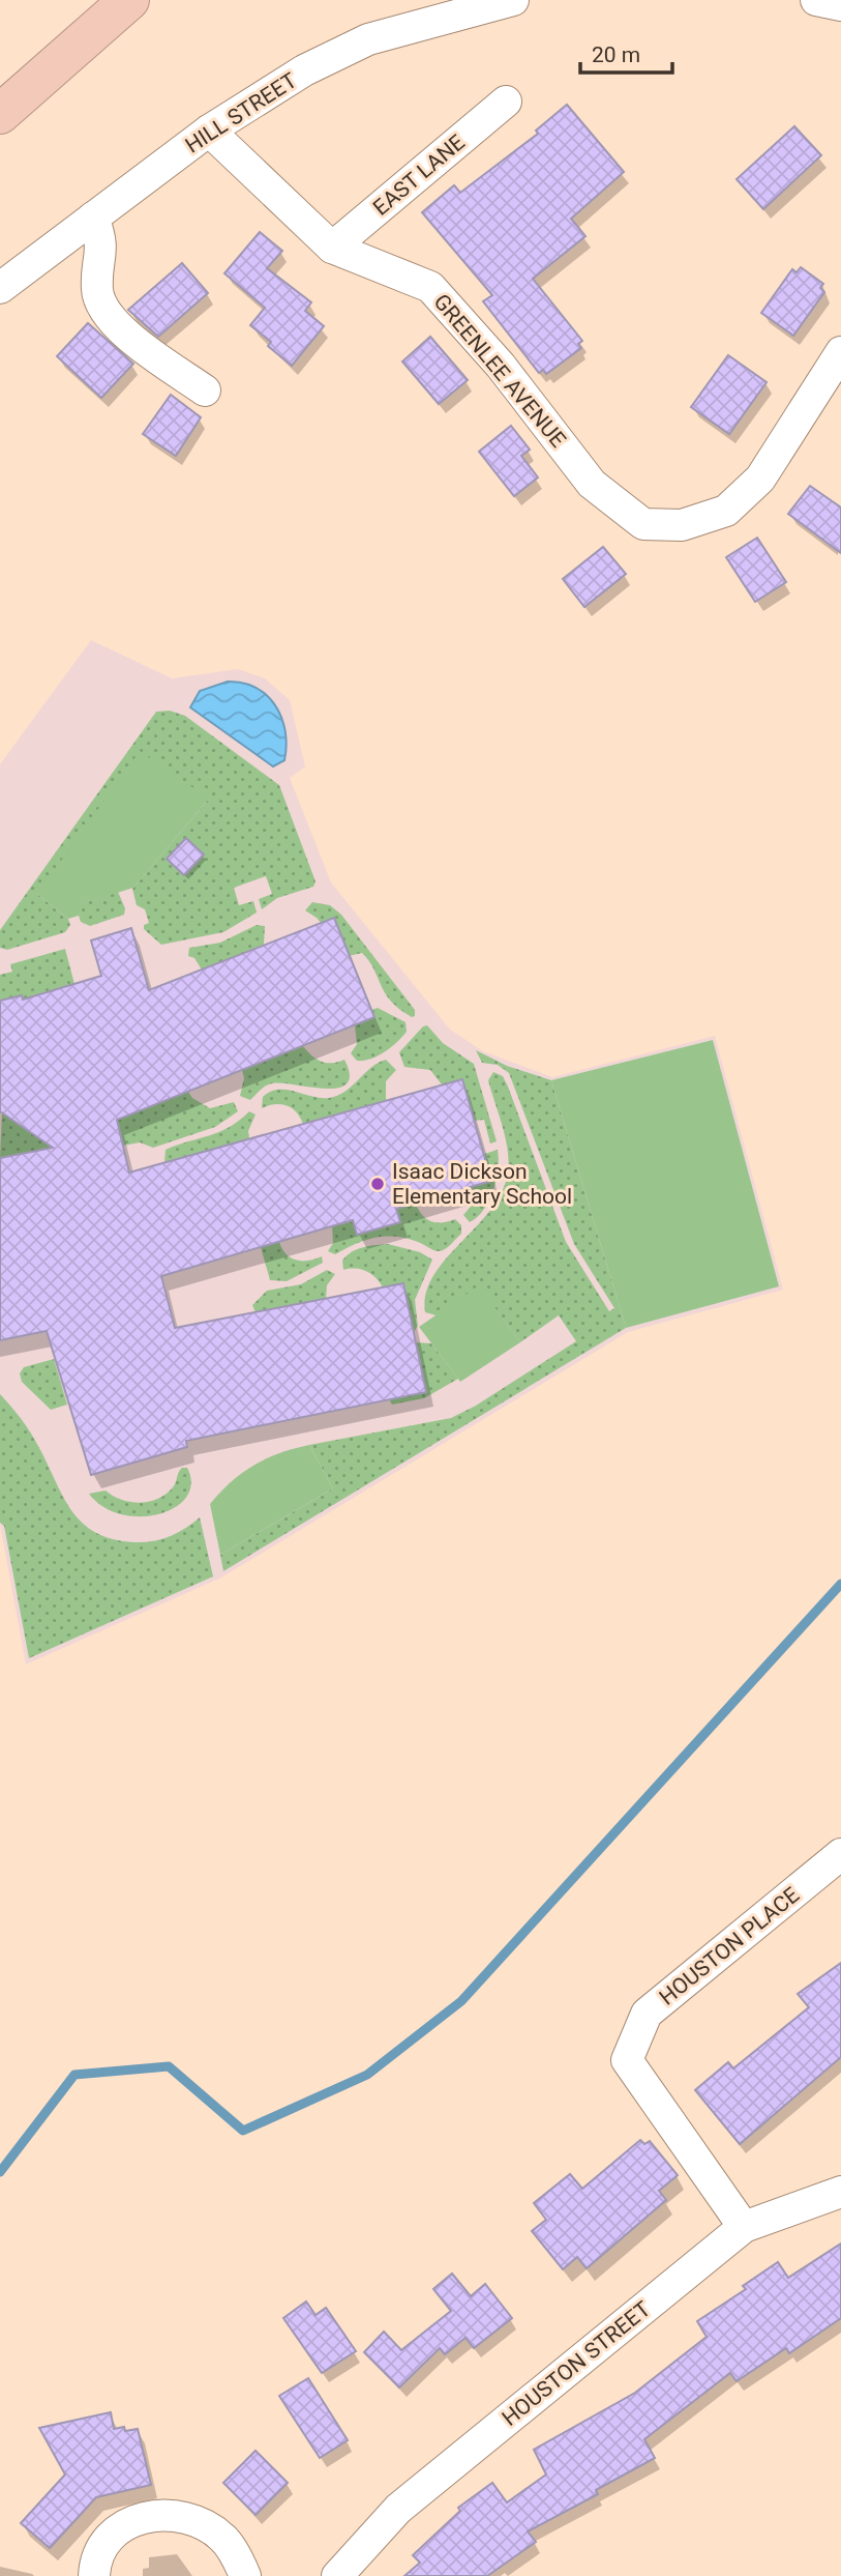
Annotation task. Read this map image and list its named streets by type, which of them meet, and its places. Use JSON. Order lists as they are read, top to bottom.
{
  "streets": {
    "street": [
      "HILL STREET",
      "EAST LANE",
      "GREENLEE AVENUE",
      "HOUSTON PLACE",
      "HOUSTON STREET"
    ]
  },
  "crossings": [
    ["HILL STREET", "GREENLEE AVENUE"],
    ["EAST LANE", "GREENLEE AVENUE"],
    ["HOUSTON PLACE", "HOUSTON STREET"]
  ],
  "places": ["Isaac Dickson Elementary School"],
  "scale_bar": "20 m"
}
